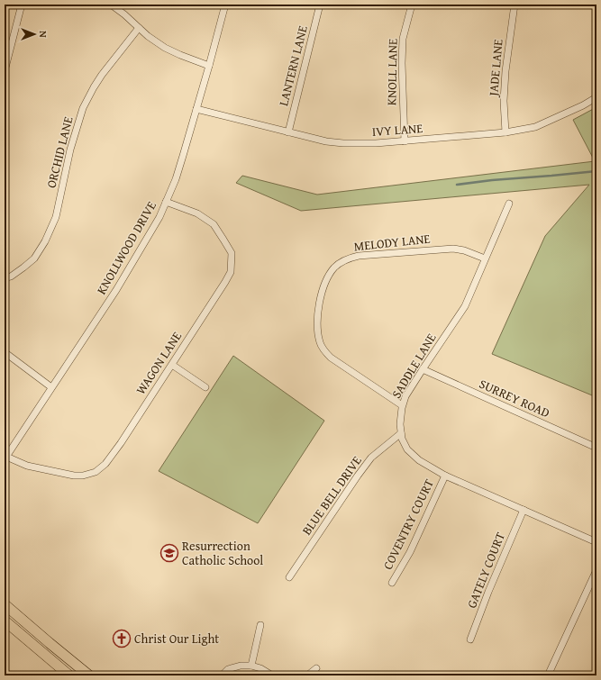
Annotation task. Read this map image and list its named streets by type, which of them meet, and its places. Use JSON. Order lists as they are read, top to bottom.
{
  "streets": {
    "street": [
      "LANTERN LANE",
      "JADE LANE",
      "KNOLL LANE",
      "IVY LANE",
      "ORCHID LANE",
      "MELODY LANE",
      "KNOLLWOOD DRIVE",
      "WAGON LANE",
      "SADDLE LANE",
      "SURREY ROAD",
      "BLUE BELL DRIVE",
      "COVENTRY COURT",
      "GATELY COURT"
    ]
  },
  "crossings": [
    ["LANTERN LANE", "IVY LANE"],
    ["JADE LANE", "IVY LANE"],
    ["KNOLL LANE", "IVY LANE"],
    ["IVY LANE", "KNOLLWOOD DRIVE"],
    ["MELODY LANE", "SADDLE LANE"],
    ["KNOLLWOOD DRIVE", "WAGON LANE"],
    ["SADDLE LANE", "SURREY ROAD"],
    ["SADDLE LANE", "BLUE BELL DRIVE"],
    ["SADDLE LANE", "COVENTRY COURT"],
    ["SADDLE LANE", "GATELY COURT"]
  ],
  "places": {
    "school or university": ["Resurrection Catholic School"],
    "church": ["Christ Our Light"]
  },
  "north": "right"
}
